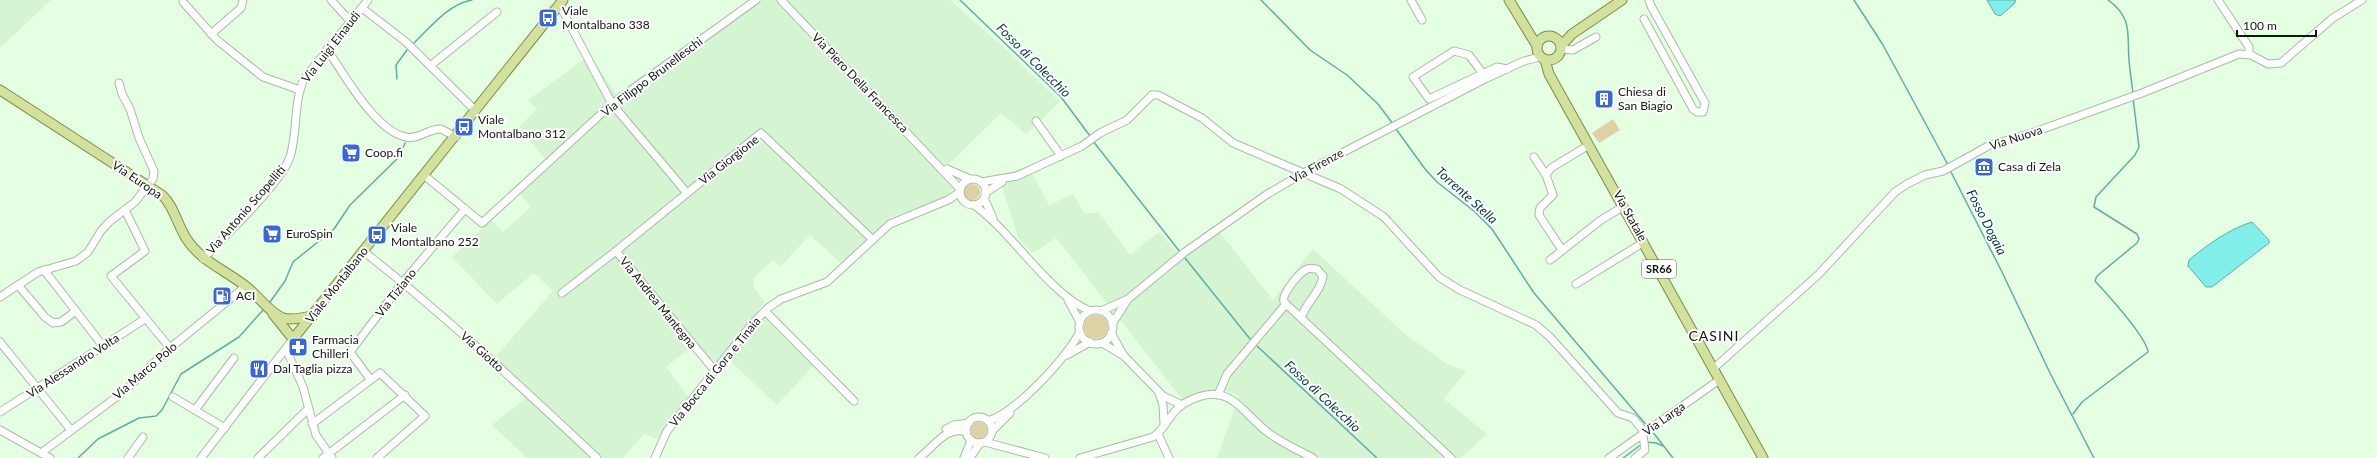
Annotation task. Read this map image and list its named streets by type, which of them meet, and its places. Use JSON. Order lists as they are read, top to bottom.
{
  "streets": {
    "main road": [
      "Via Europa",
      "Via Statale",
      "SR66",
      "Viale Montalbano"
    ],
    "street": [
      "Via Luigi Einaudi",
      "Via Filippo Brunelleschi",
      "Via Piero Della Francesca",
      "Via Nuova",
      "Via Giorgione",
      "Via Firenze",
      "Via Antonio Scopelliti",
      "Via Tiziano",
      "Via Andrea Mantegna",
      "Via Giotto",
      "Via Alessandro Volta",
      "Via Marco Polo",
      "Via Bocca di Gora e Tinaia",
      "Via Larga"
    ]
  },
  "crossings": [
    ["Via Luigi Einaudi", "Via Antonio Scopelliti"],
    ["Via Filippo Brunelleschi", "Viale Montalbano"],
    ["Via Filippo Brunelleschi", "Via Tiziano"],
    ["Via Nuova", "Via Statale"],
    ["Via Giorgione", "Via Andrea Mantegna"],
    ["Via Giorgione", "Via Bocca di Gora e Tinaia"],
    ["Via Firenze", "Via Statale"],
    ["Via Europa", "Via Antonio Scopelliti"],
    ["Via Europa", "Via Marco Polo"],
    ["Via Statale", "Via Larga"],
    ["Viale Montalbano", "Via Giotto"],
    ["Via Tiziano", "Via Giotto"],
    ["Via Andrea Mantegna", "Via Bocca di Gora e Tinaia"]
  ],
  "districts": ["CASINI"],
  "water": ["Fosso di Colecchio", "Torrente Stella", "Fosso Dogaia"],
  "places": {
    "bus stop": ["Viale Montalbano 338", "Viale Montalbano 312", "Viale Montalbano 252"],
    "building": ["Chiesa di San Biagio"],
    "supermarket": ["Coop.fi", "EuroSpin"],
    "museum": ["Casa di Zela"],
    "fuel station": ["ACI"],
    "pharmacy": ["Farmacia Chilleri"],
    "restaurant": ["Dal Taglia pizza"]
  },
  "scale_bar": "100 m"
}
